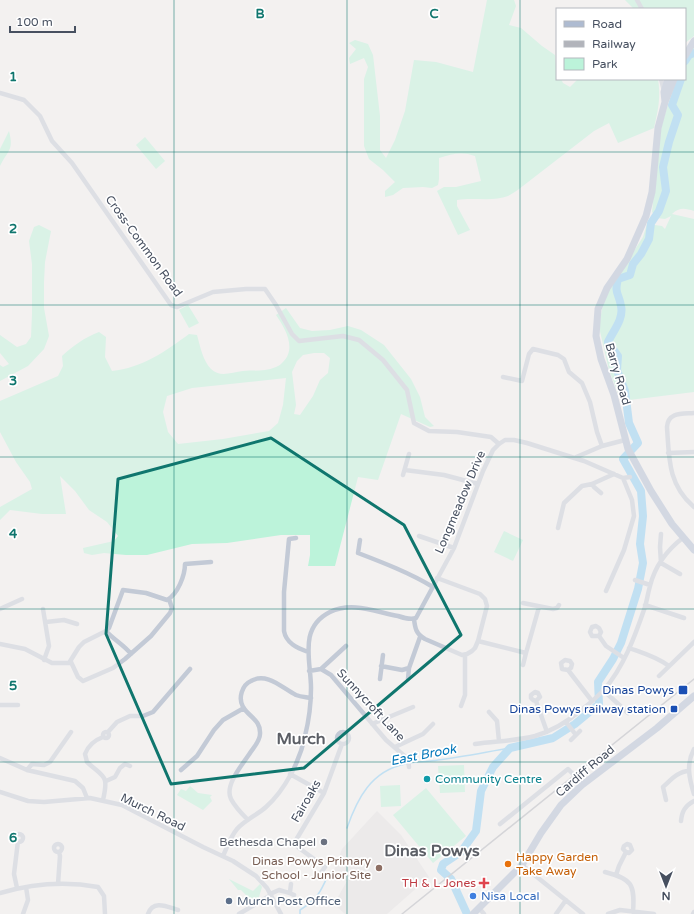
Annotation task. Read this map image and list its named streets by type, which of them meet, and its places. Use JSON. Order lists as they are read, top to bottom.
{
  "streets": {
    "main road": ["Barry Road", "Cardiff Road"],
    "street": [
      "Cross-Common Road",
      "Longmeadow Drive",
      "Sunnycroft Lane",
      "Fairoaks",
      "Murch Road"
    ]
  },
  "crossings": [
    ["Cross-Common Road", "Longmeadow Drive"]
  ],
  "districts": ["Murch", "Dinas Powys"],
  "water": ["East Brook"],
  "places": {
    "transit": ["Dinas Powys", "Dinas Powys railway station"],
    "other": [
      "Community Centre",
      "Bethesda Chapel",
      "Happy Garden Take Away",
      "Dinas Powys Primary School - Junior Site",
      "Nisa Local",
      "Murch Post Office"
    ],
    "health": ["TH & L Jones"]
  },
  "legend": ["Road", "Railway", "Park"],
  "scale_bar": "100 m",
  "north": "bottom",
  "grid": {
    "columns": ["B", "C"],
    "rows": [
      "1",
      "2",
      "3",
      "4",
      "5",
      "6"
    ]
  }
}
